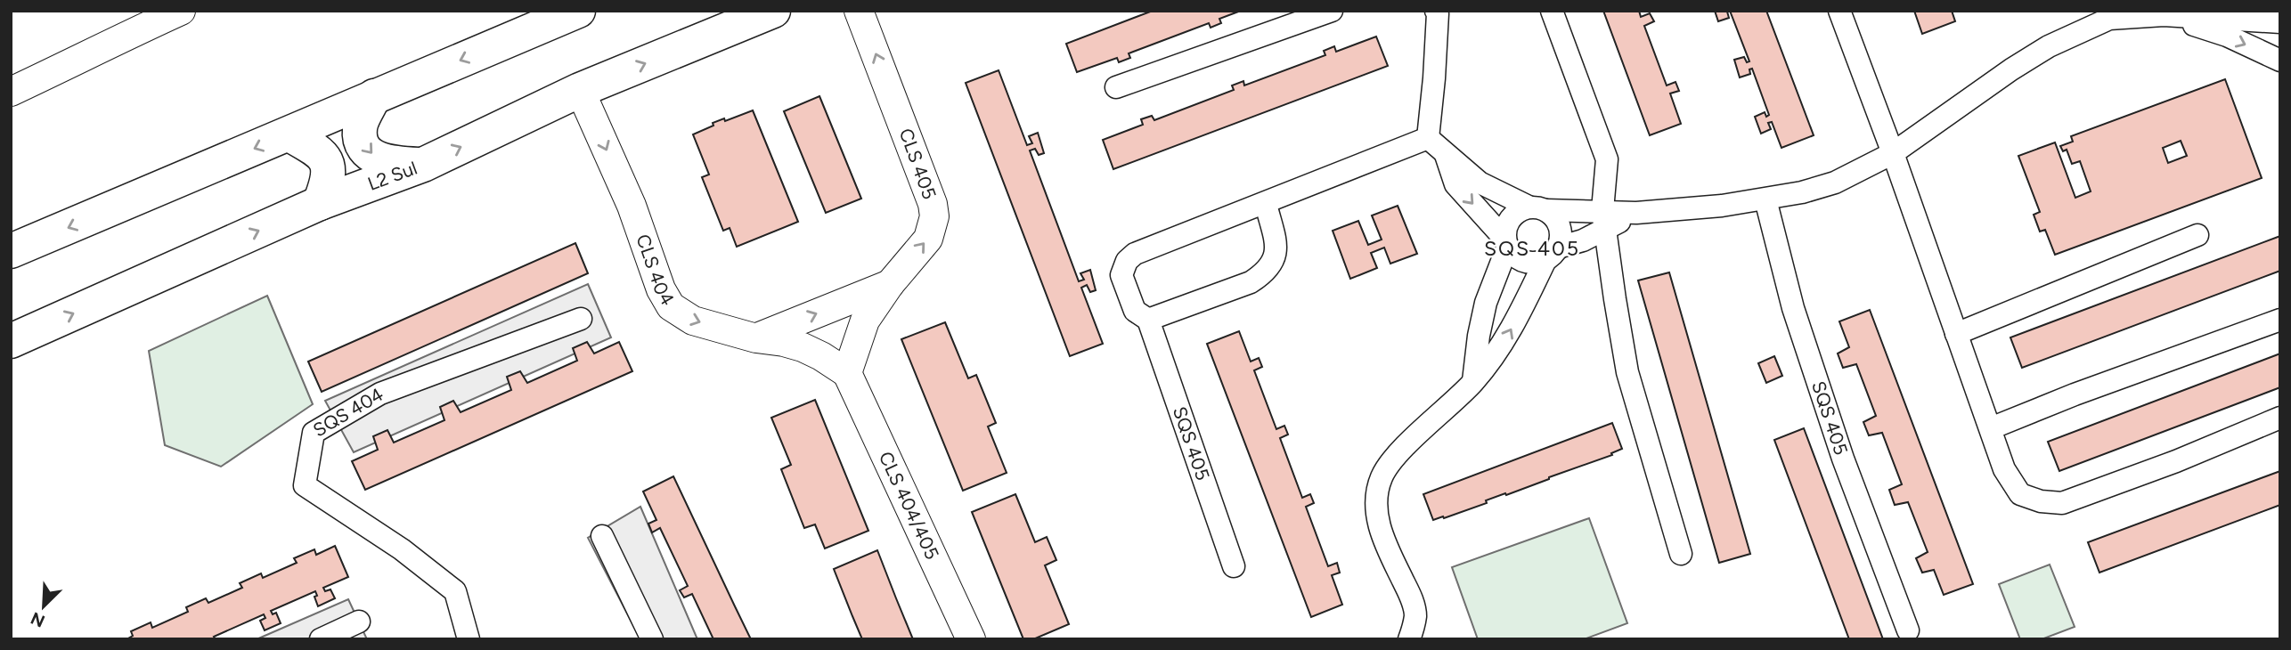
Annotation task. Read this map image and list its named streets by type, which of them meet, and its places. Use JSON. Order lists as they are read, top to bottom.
{
  "streets": {
    "main road": ["L2 Sul"],
    "street": [
      "CLS 405",
      "CLS 404",
      "SQS 404",
      "SQS 405",
      "CLS 404/405"
    ]
  },
  "crossings": [
    ["CLS 405", "CLS 404"],
    ["CLS 405", "CLS 404/405"],
    ["L2 Sul", "CLS 404"],
    ["CLS 404", "CLS 404/405"]
  ],
  "one_way": ["CLS 405", "CLS 404"],
  "districts": ["SQS 405"],
  "north": "bottom left"
}
